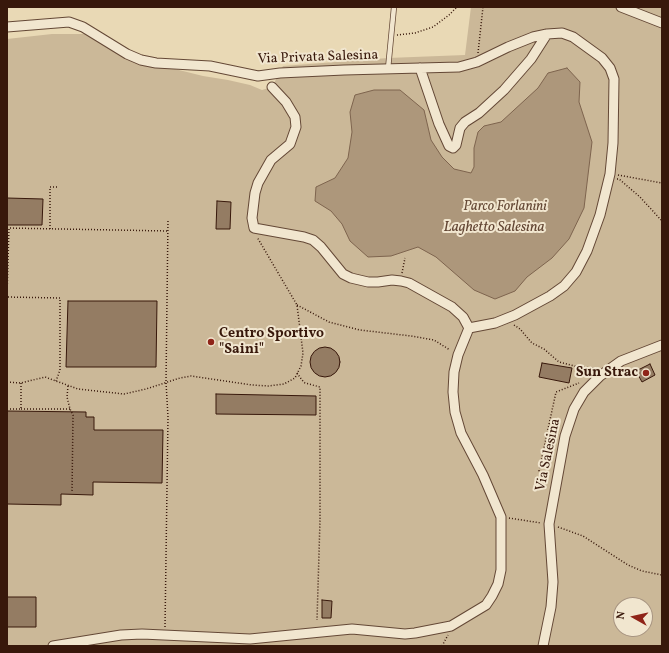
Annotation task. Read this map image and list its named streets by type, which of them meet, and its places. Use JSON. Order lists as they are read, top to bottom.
{
  "streets": {
    "street": ["Via Privata Salesina", "Via Salesina"]
  },
  "water": ["Laghetto Salesina"],
  "parks": ["Parco Forlanini"],
  "places": ["Centro Sportivo \"Saini\"", "Sun Strac"],
  "north": "left"
}
